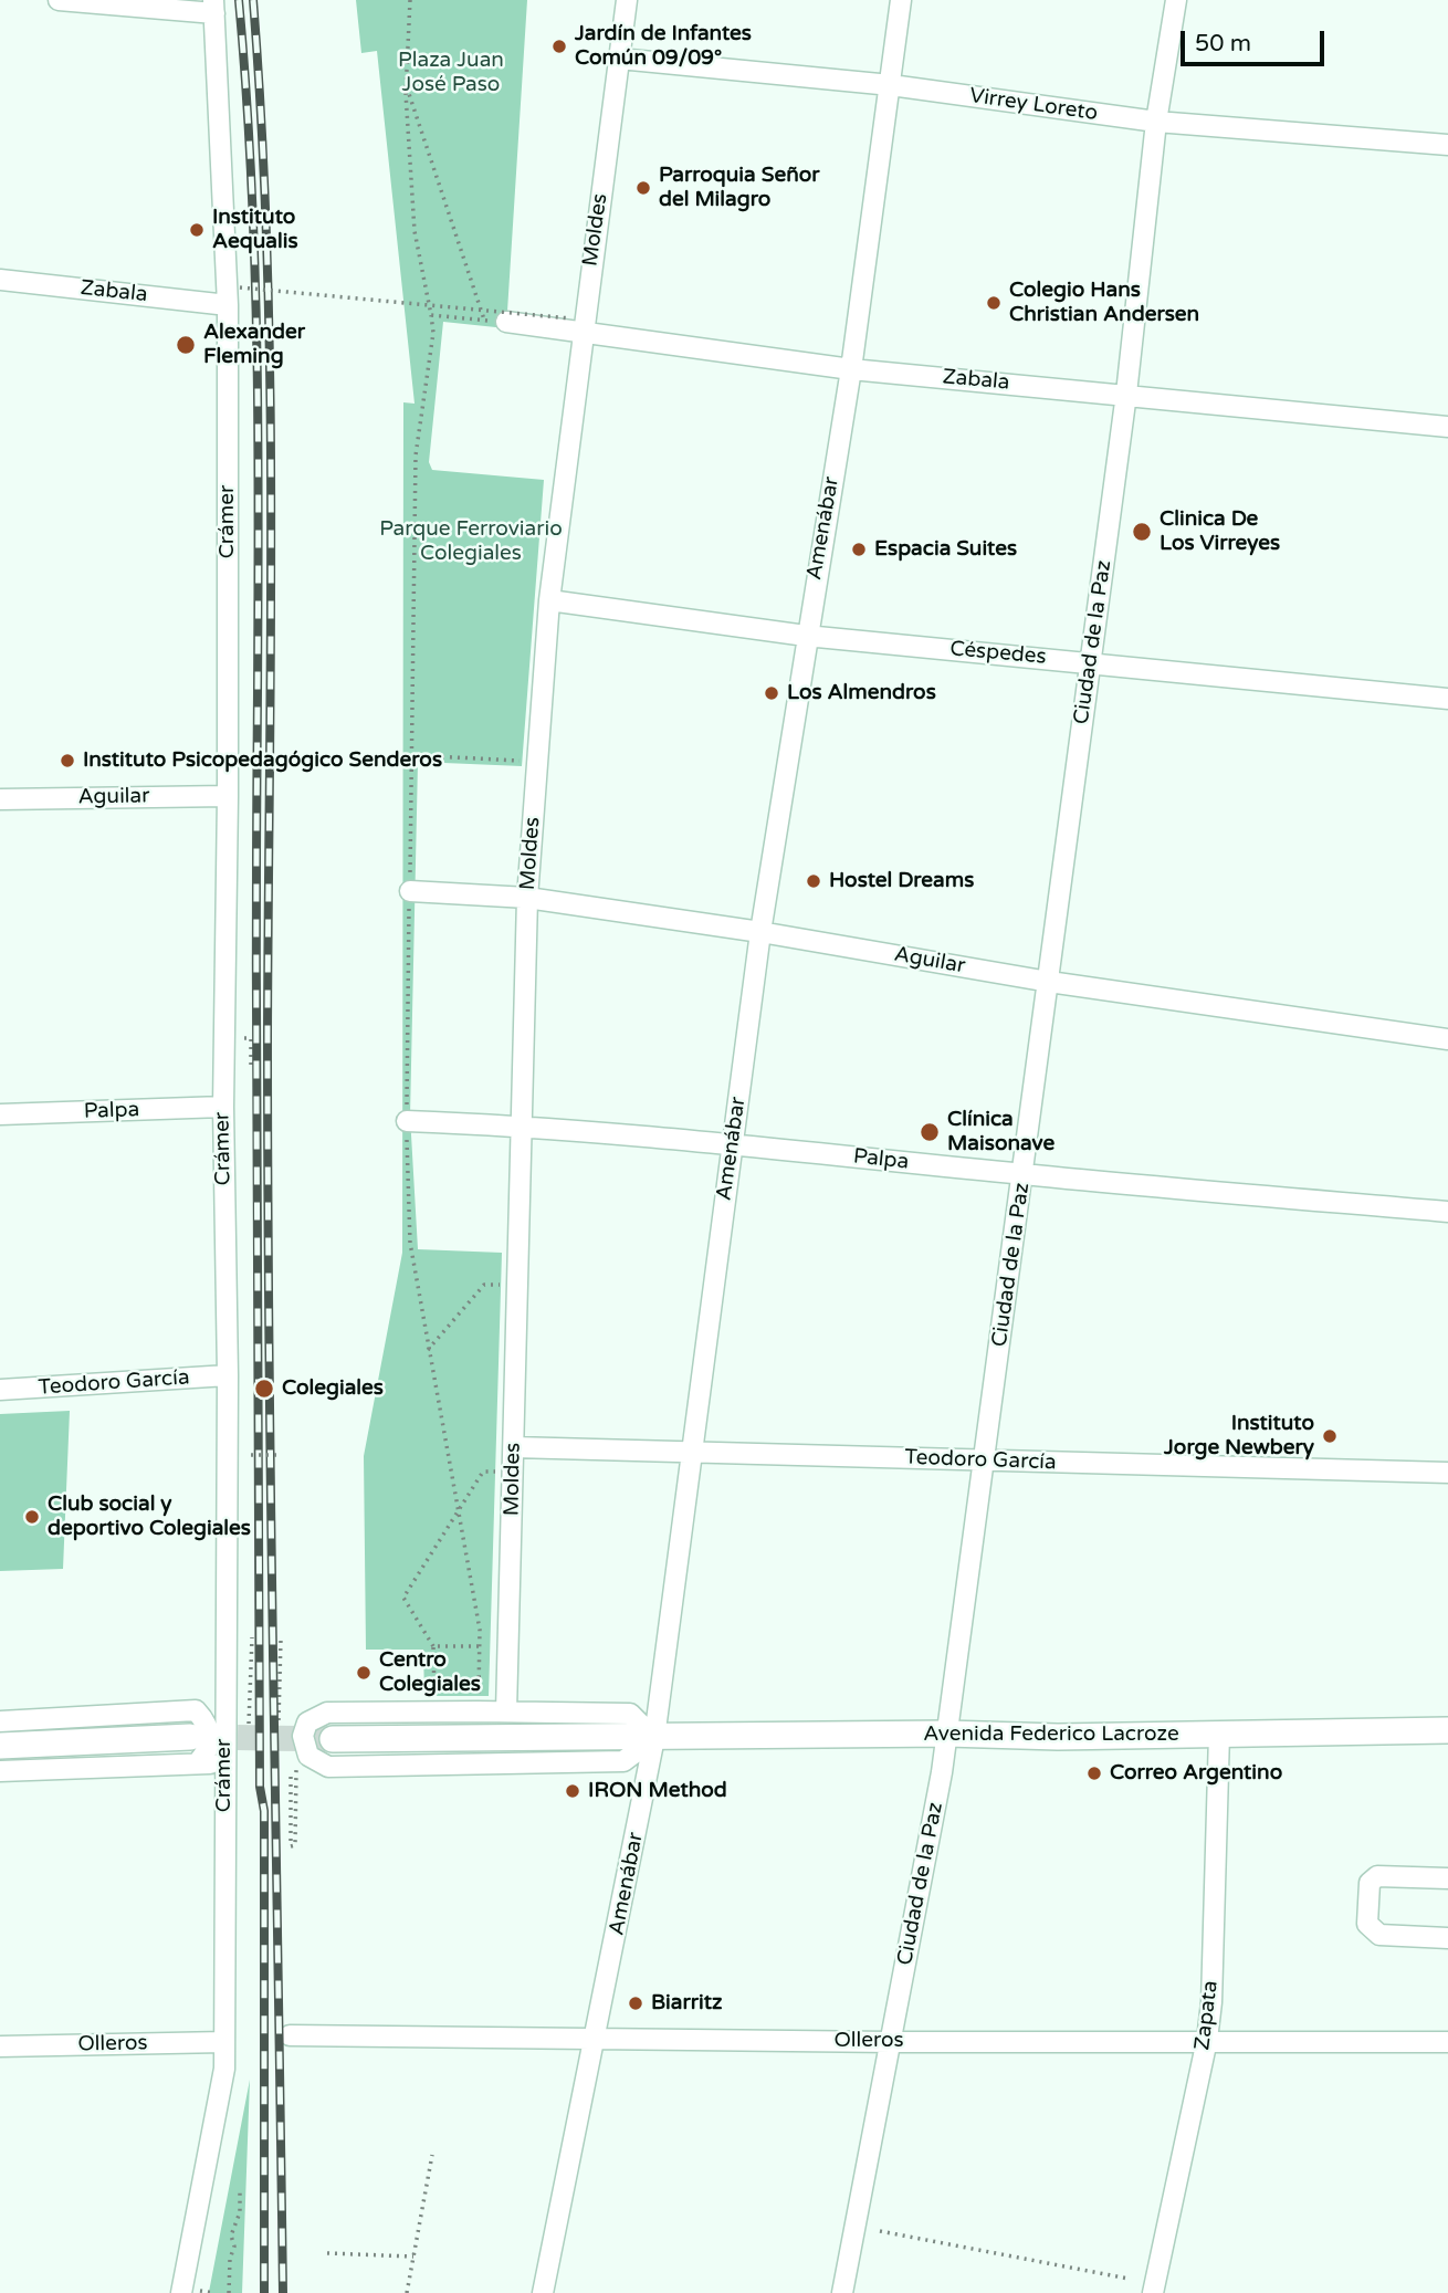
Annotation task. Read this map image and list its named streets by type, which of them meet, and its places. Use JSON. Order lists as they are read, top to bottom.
{
  "streets": {
    "main road": ["Avenida Federico Lacroze"],
    "street": [
      "Virrey Loreto",
      "Moldes",
      "Zabala",
      "Crámer",
      "Amenábar",
      "Ciudad de la Paz",
      "Céspedes",
      "Aguilar",
      "Palpa",
      "Teodoro García",
      "Zapata",
      "Olleros"
    ]
  },
  "crossings": [
    ["Virrey Loreto", "Moldes"],
    ["Virrey Loreto", "Amenábar"],
    ["Virrey Loreto", "Ciudad de la Paz"],
    ["Moldes", "Zabala"],
    ["Moldes", "Céspedes"],
    ["Moldes", "Aguilar"],
    ["Moldes", "Palpa"],
    ["Moldes", "Teodoro García"],
    ["Zabala", "Crámer"],
    ["Zabala", "Amenábar"],
    ["Zabala", "Ciudad de la Paz"],
    ["Crámer", "Aguilar"],
    ["Crámer", "Palpa"],
    ["Crámer", "Teodoro García"],
    ["Crámer", "Olleros"],
    ["Amenábar", "Céspedes"],
    ["Amenábar", "Aguilar"],
    ["Amenábar", "Palpa"],
    ["Amenábar", "Teodoro García"],
    ["Amenábar", "Avenida Federico Lacroze"],
    ["Amenábar", "Olleros"],
    ["Ciudad de la Paz", "Céspedes"],
    ["Ciudad de la Paz", "Aguilar"],
    ["Ciudad de la Paz", "Palpa"],
    ["Ciudad de la Paz", "Teodoro García"],
    ["Ciudad de la Paz", "Avenida Federico Lacroze"],
    ["Ciudad de la Paz", "Olleros"],
    ["Avenida Federico Lacroze", "Zapata"],
    ["Zapata", "Olleros"]
  ],
  "parks": ["Plaza Juan José Paso", "Parque Ferroviario Colegiales"],
  "places": [
    "Jardín de Infantes Común 09/09°",
    "Parroquia Señor del Milagro",
    "Instituto Aequalis",
    "Colegio Hans Christian Andersen",
    "Alexander Fleming",
    "Clinica De Los Virreyes",
    "Espacia Suites",
    "Los Almendros",
    "Instituto Psicopedagógico Senderos",
    "Hostel Dreams",
    "Clínica Maisonave",
    "Colegiales",
    "Instituto Jorge Newbery",
    "Club social y deportivo Colegiales",
    "Centro Colegiales",
    "Correo Argentino",
    "IRON Method",
    "Biarritz"
  ],
  "scale_bar": "50 m"
}
